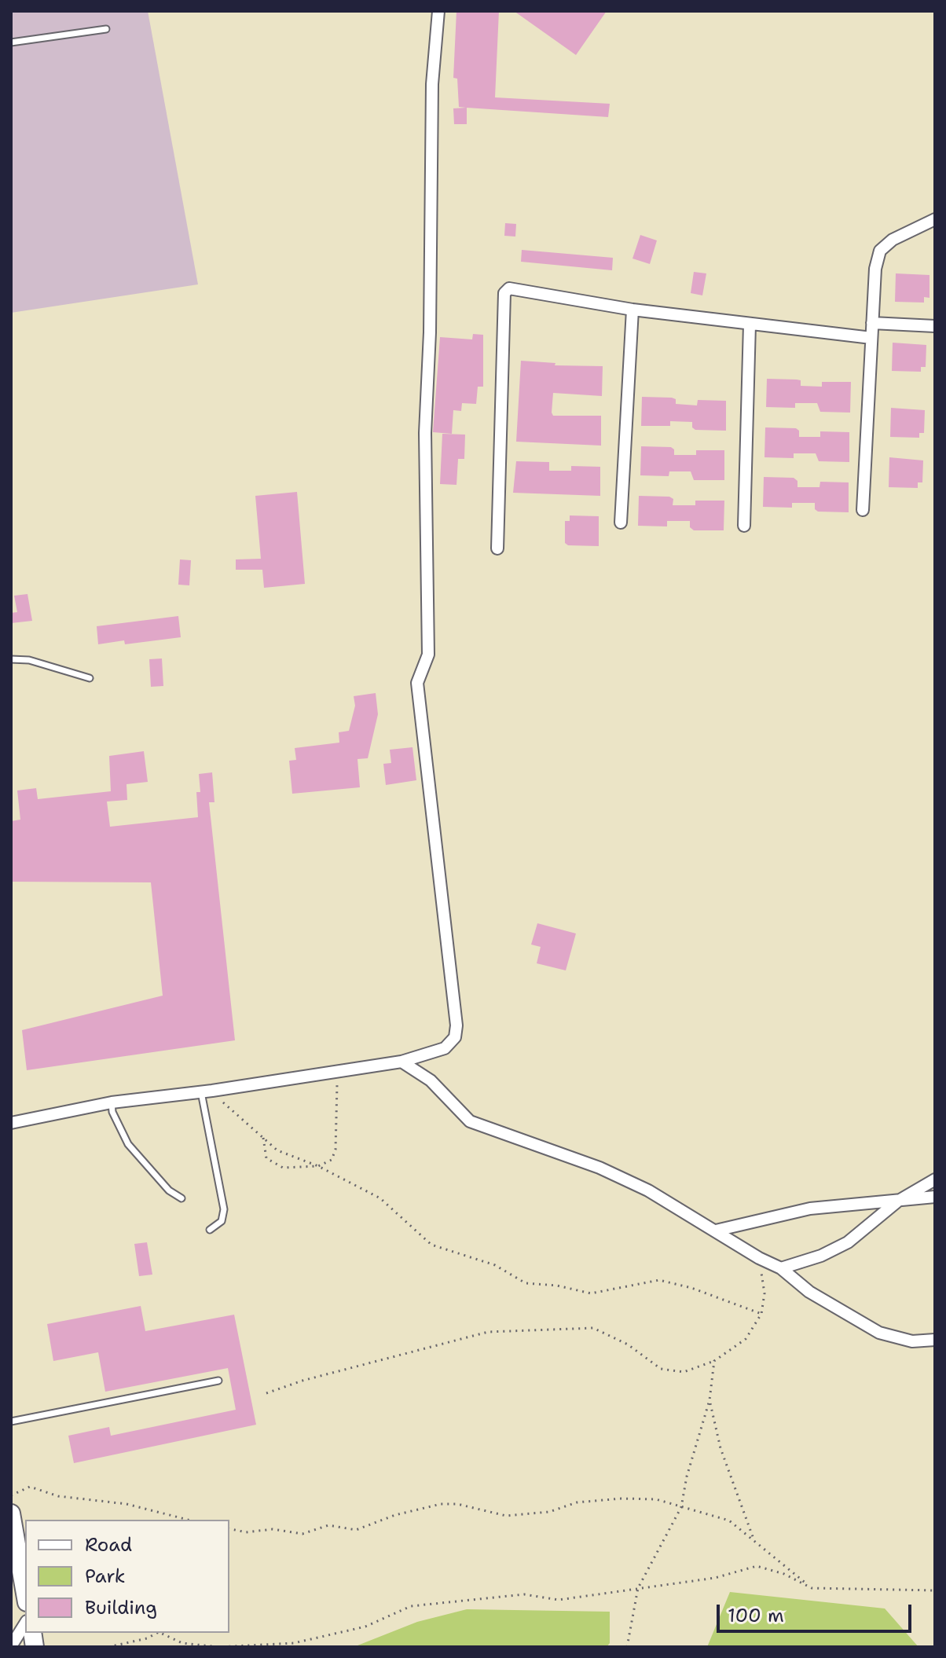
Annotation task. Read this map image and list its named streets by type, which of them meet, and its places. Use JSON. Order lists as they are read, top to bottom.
{
  "legend": ["Road", "Park", "Building"],
  "scale_bar": "100 m"
}
